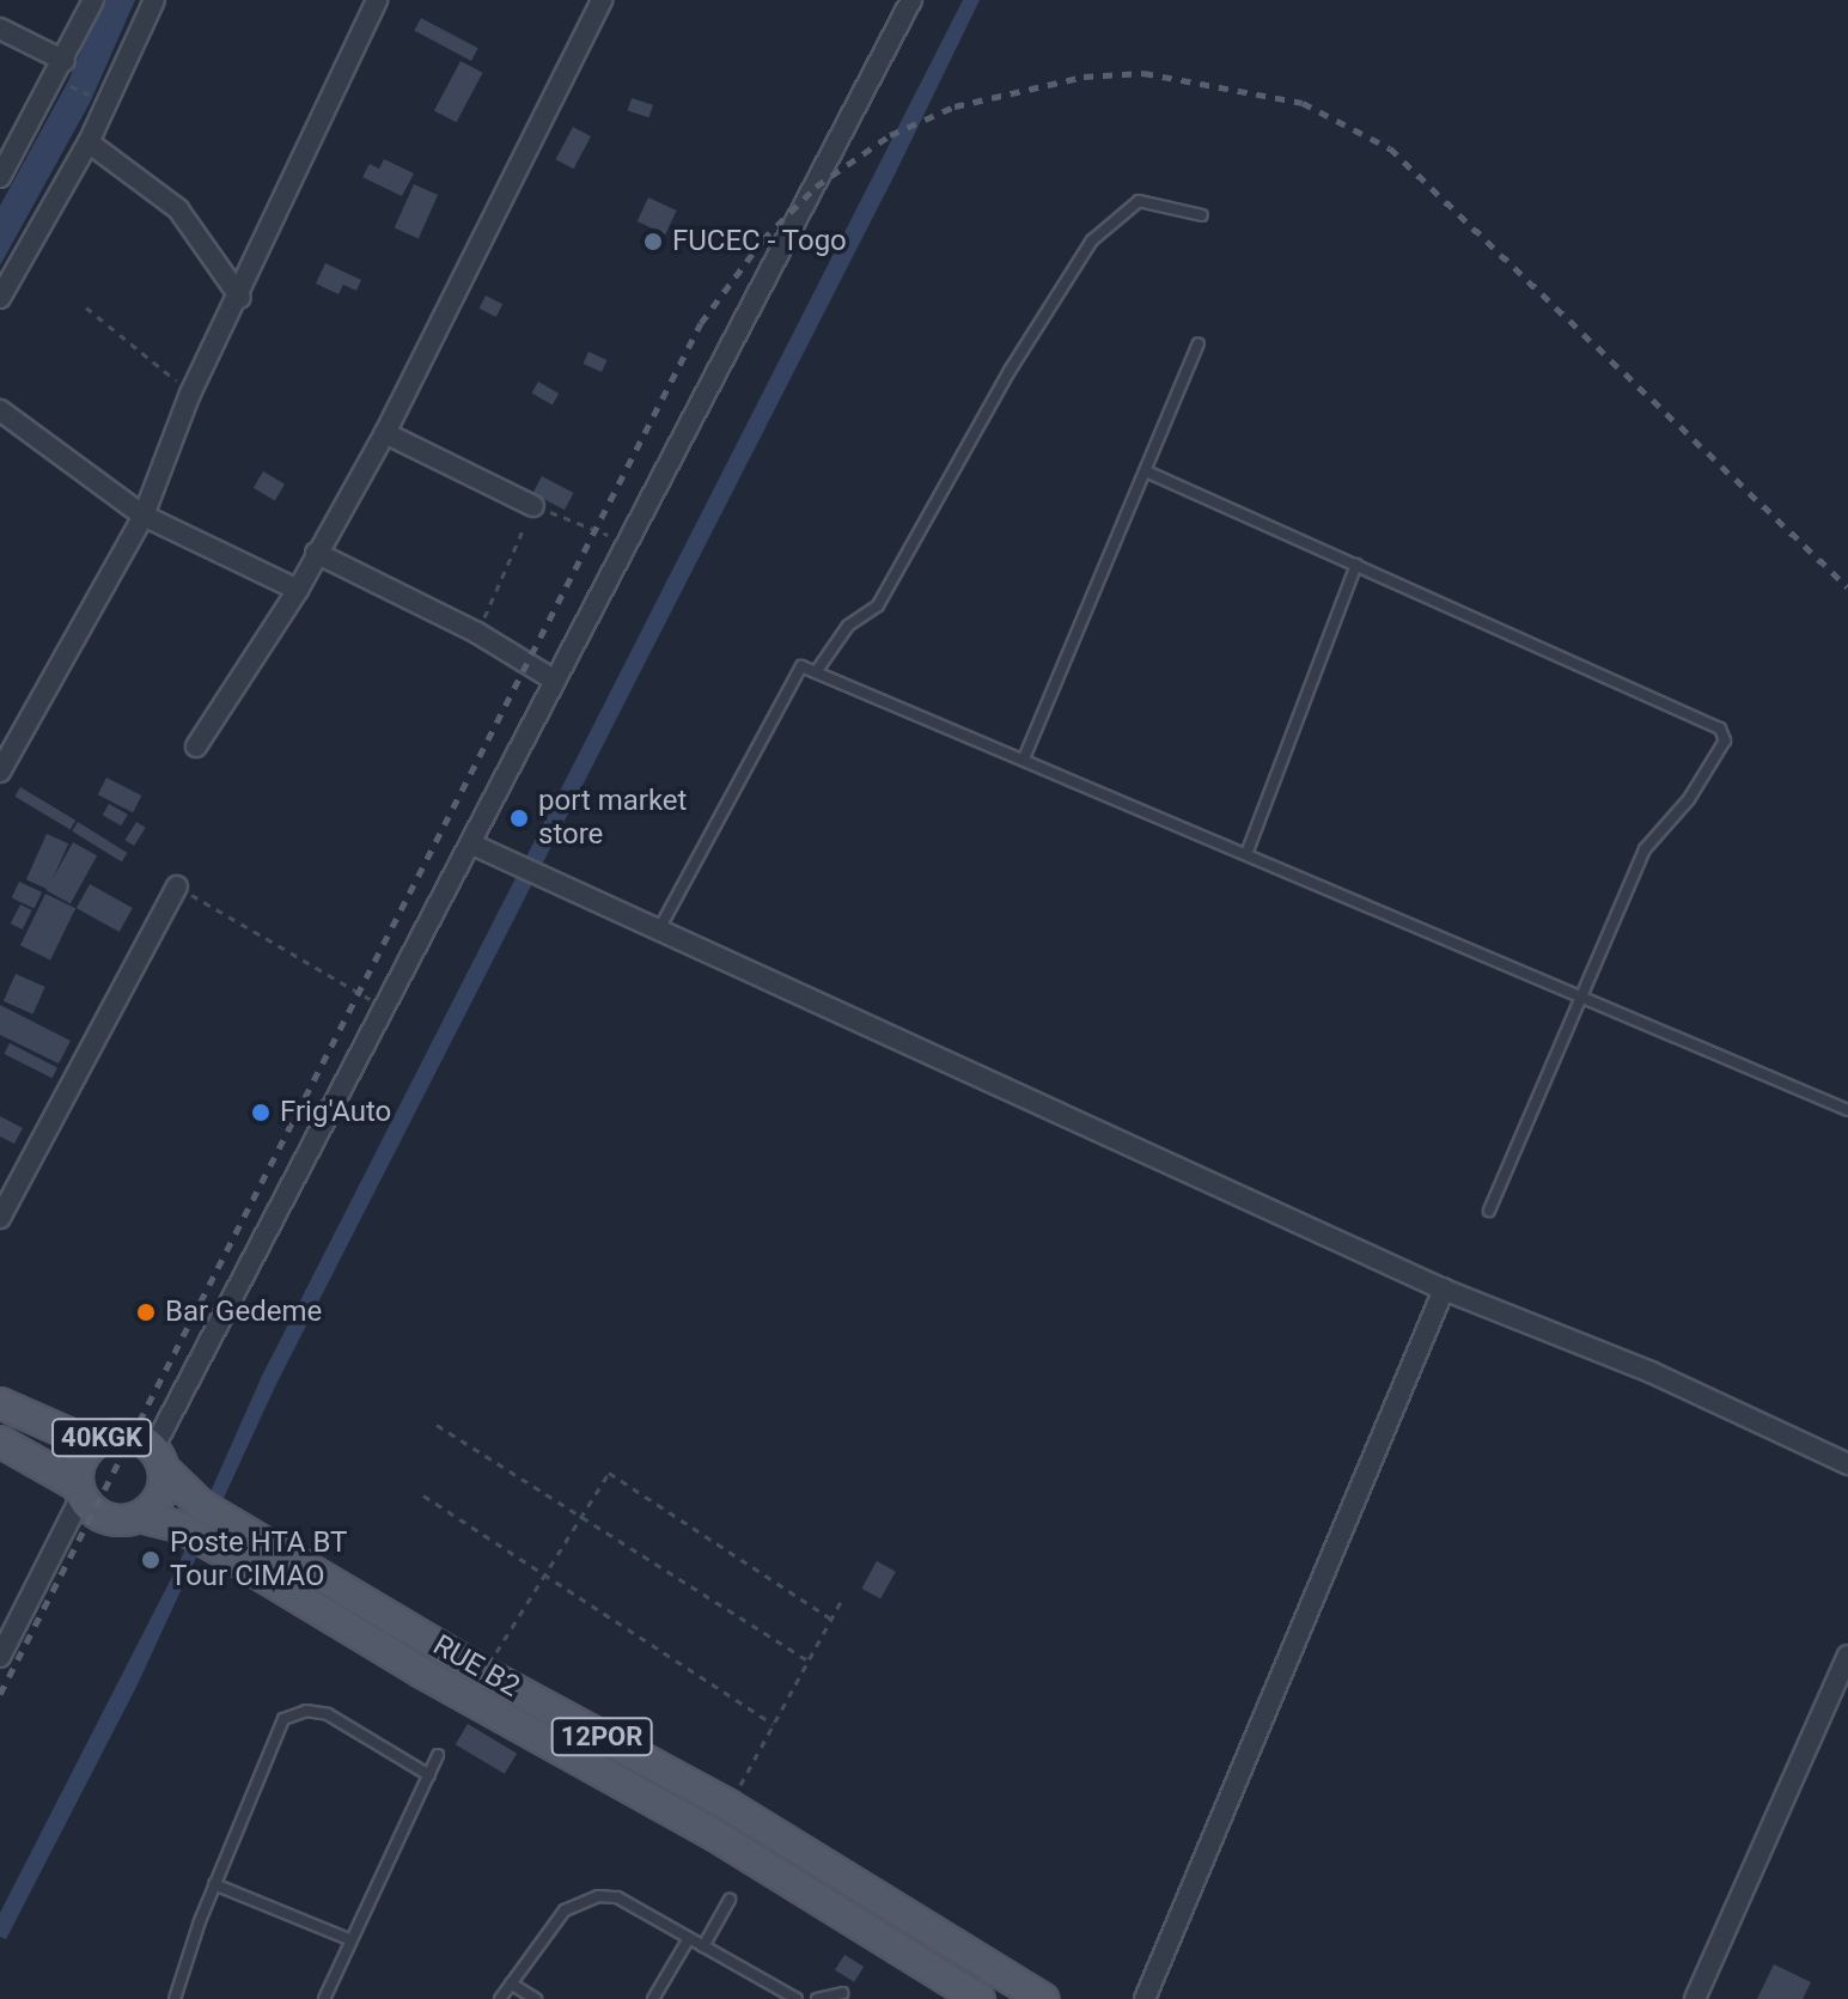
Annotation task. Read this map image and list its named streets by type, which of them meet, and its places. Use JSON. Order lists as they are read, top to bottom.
{
  "streets": {
    "main road": ["40KGK", "RUE B2", "12POR"]
  },
  "crossings": [
    ["40KGK", "RUE B2"]
  ],
  "places": [
    "FUCEC - Togo",
    "port market store",
    "Frig'Auto",
    "Bar Gedeme",
    "Poste HTA BT Tour CIMAO"
  ]
}
